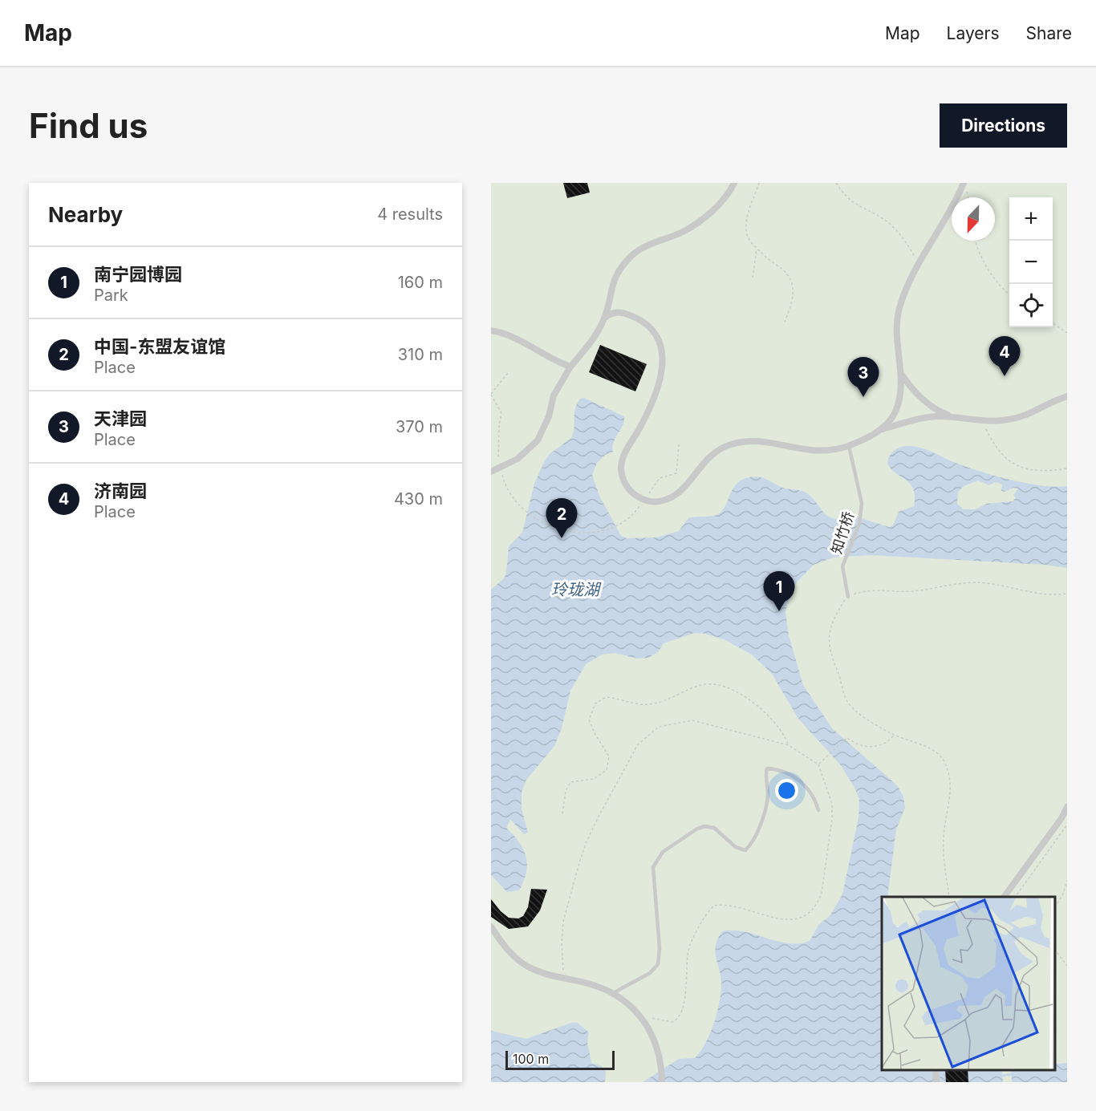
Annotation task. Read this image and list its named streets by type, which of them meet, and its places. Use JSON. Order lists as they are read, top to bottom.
{
  "streets": {
    "lane": ["知竹桥"]
  },
  "water": ["玲珑湖"],
  "scale_bar": "100 m",
  "north": "bottom",
  "page": {
    "header": "Map",
    "nav": ["Map", "Layers", "Share"],
    "buttons": "Directions",
    "title": "Find us",
    "heading": ["Nearby", "4 results"],
    "map_buttons": ["+", "−"],
    "list": [
      {
        "mark": "1",
        "name": "南宁园博园",
        "note": "Park",
        "value": "160 m"
      },
      {
        "mark": "2",
        "name": "中国-东盟友谊馆",
        "note": "Place",
        "value": "310 m"
      },
      {
        "mark": "3",
        "name": "天津园",
        "note": "Place",
        "value": "370 m"
      },
      {
        "mark": "4",
        "name": "济南园",
        "note": "Place",
        "value": "430 m"
      }
    ],
    "pins": [
      "4",
      "3",
      "2",
      "1"
    ],
    "scale": "100 m"
  }
}
